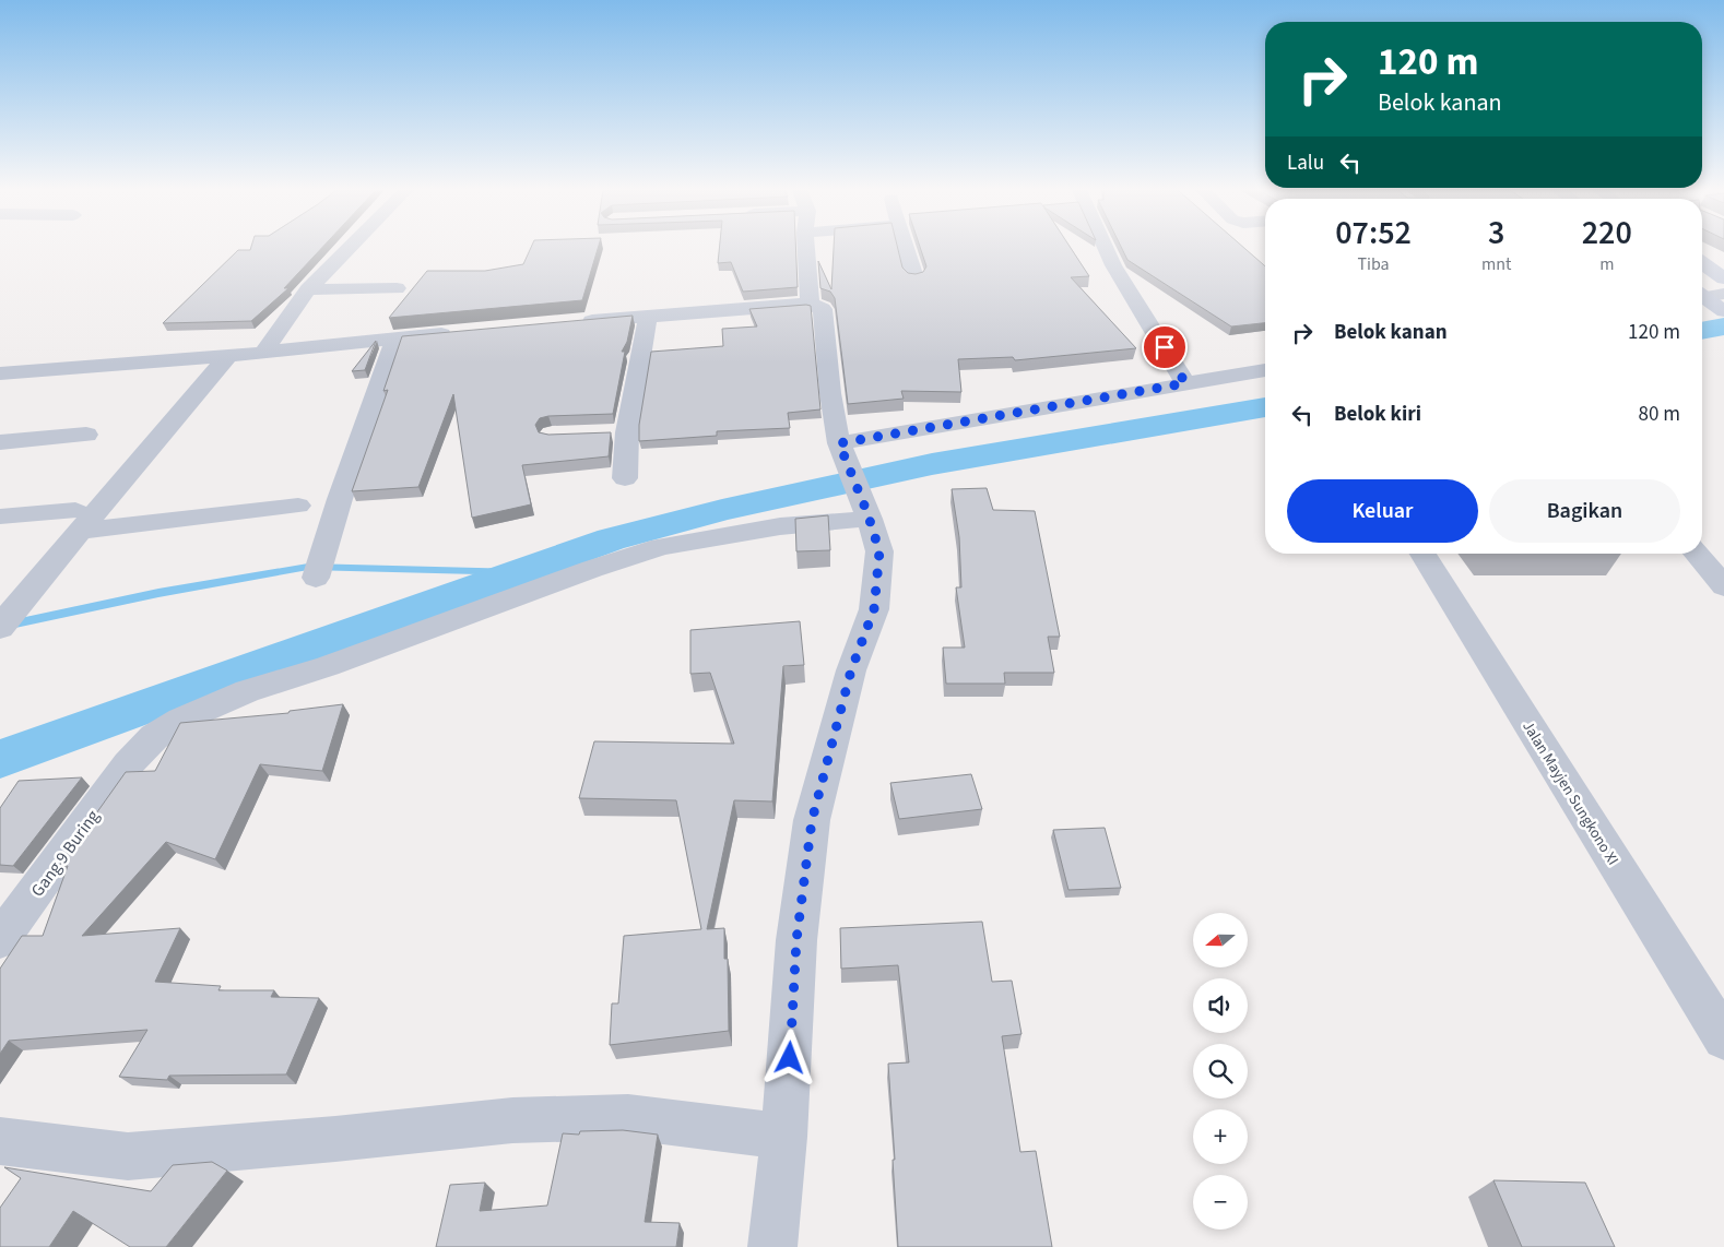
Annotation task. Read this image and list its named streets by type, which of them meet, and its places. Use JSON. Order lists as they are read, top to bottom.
{
  "streets": {
    "street": ["Jalan Mayjen Sungkono XI", "Gang 9 Buring"]
  },
  "north": "left",
  "page": {
    "turn": ["120 m", "Belok kanan"],
    "then": "Lalu",
    "eta": [
      "07:52",
      "Tiba",
      "3",
      "mnt",
      "220",
      "m"
    ],
    "list": [
      {
        "name": "Belok kanan",
        "value": "120 m"
      },
      {
        "name": "Belok kiri",
        "value": "80 m"
      }
    ],
    "buttons": ["Keluar", "Bagikan"],
    "map_buttons": ["+", "−"]
  }
}
